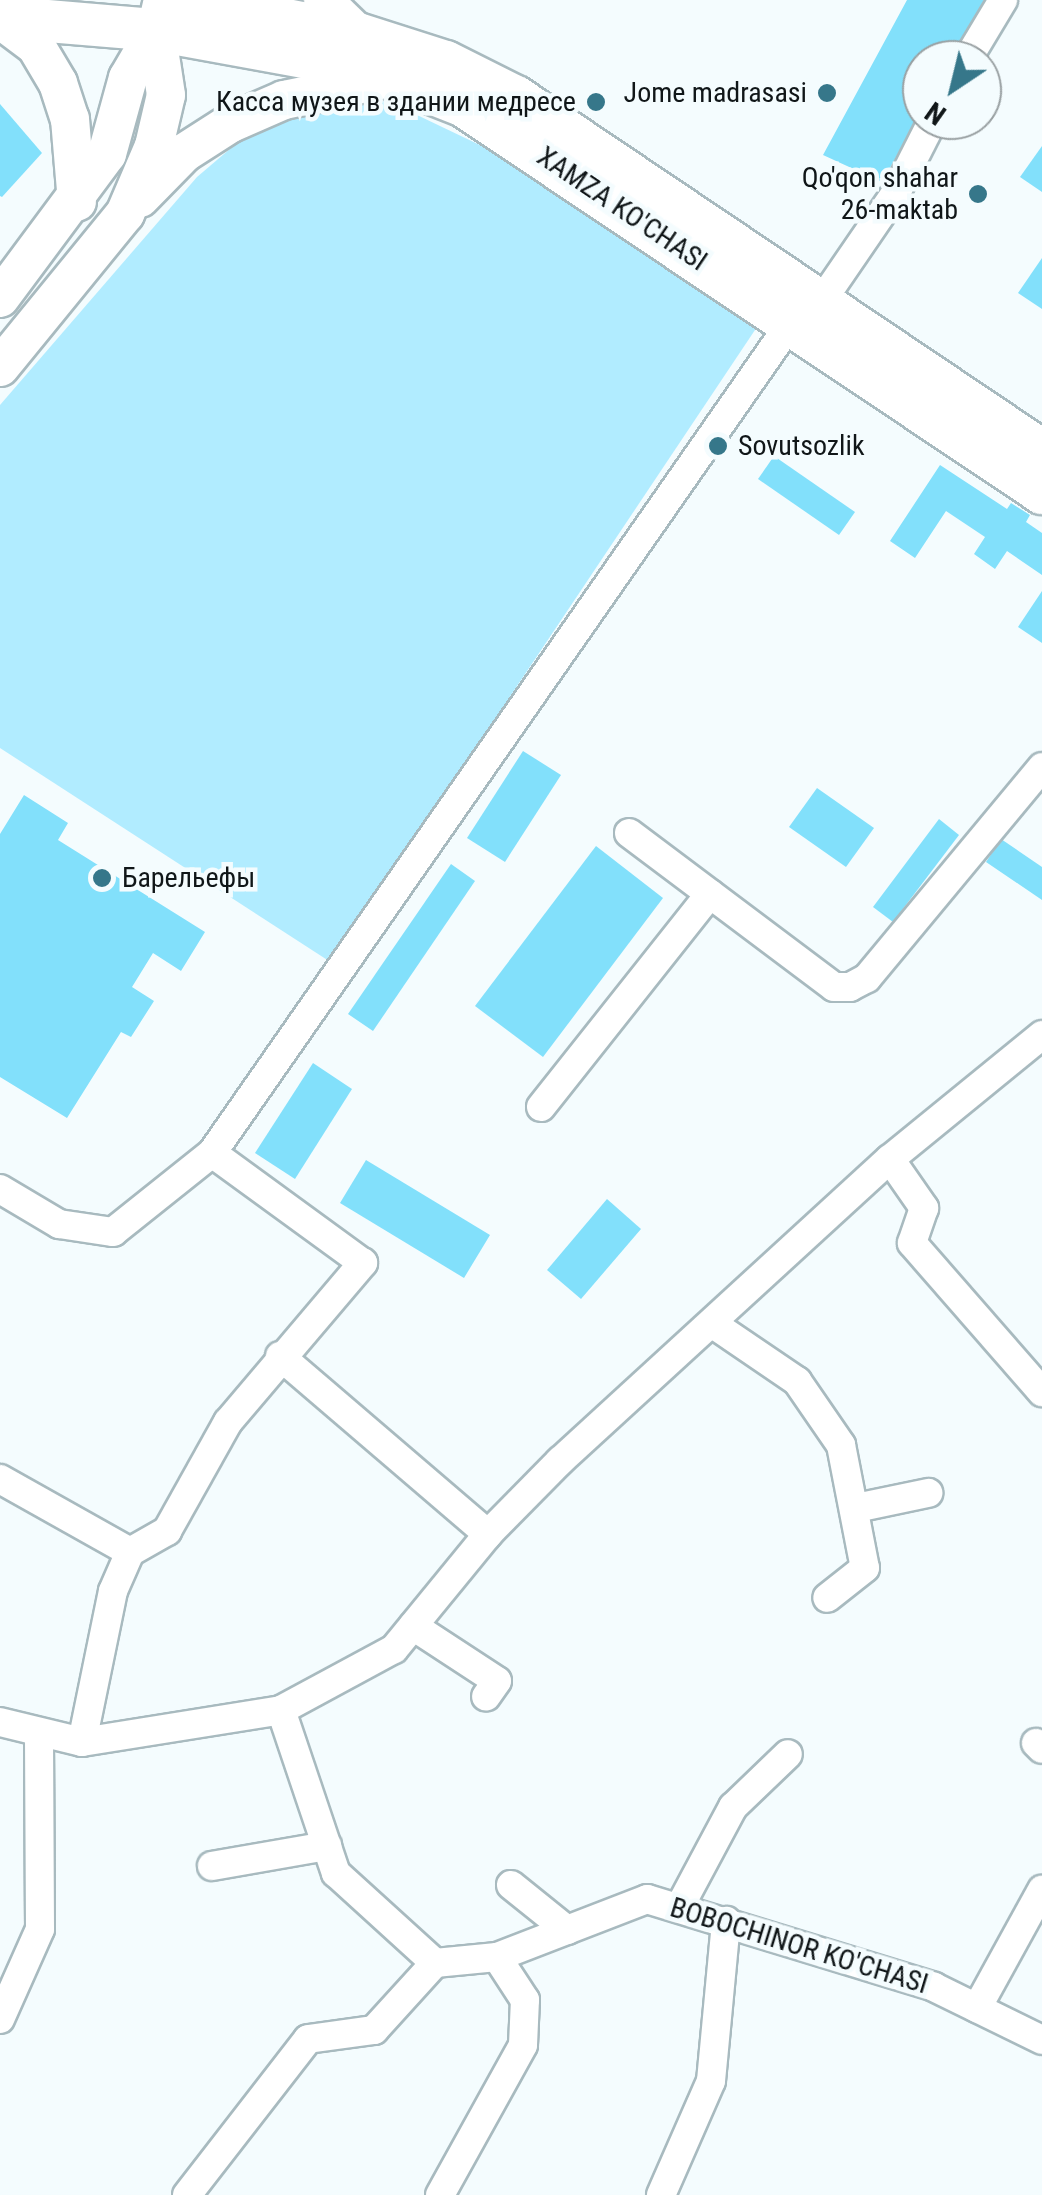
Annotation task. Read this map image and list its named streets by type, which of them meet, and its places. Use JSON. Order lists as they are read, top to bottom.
{
  "streets": {
    "main road": ["XAMZA KO'CHASI"],
    "street": ["BOBOCHINOR KO'CHASI"]
  },
  "places": [
    "Jome madrasasi",
    "Касса музея в здании медресе",
    "Qo'qon shahar 26-maktab",
    "Sovutsozlik",
    "Барельефы"
  ],
  "north": "bottom left"
}
